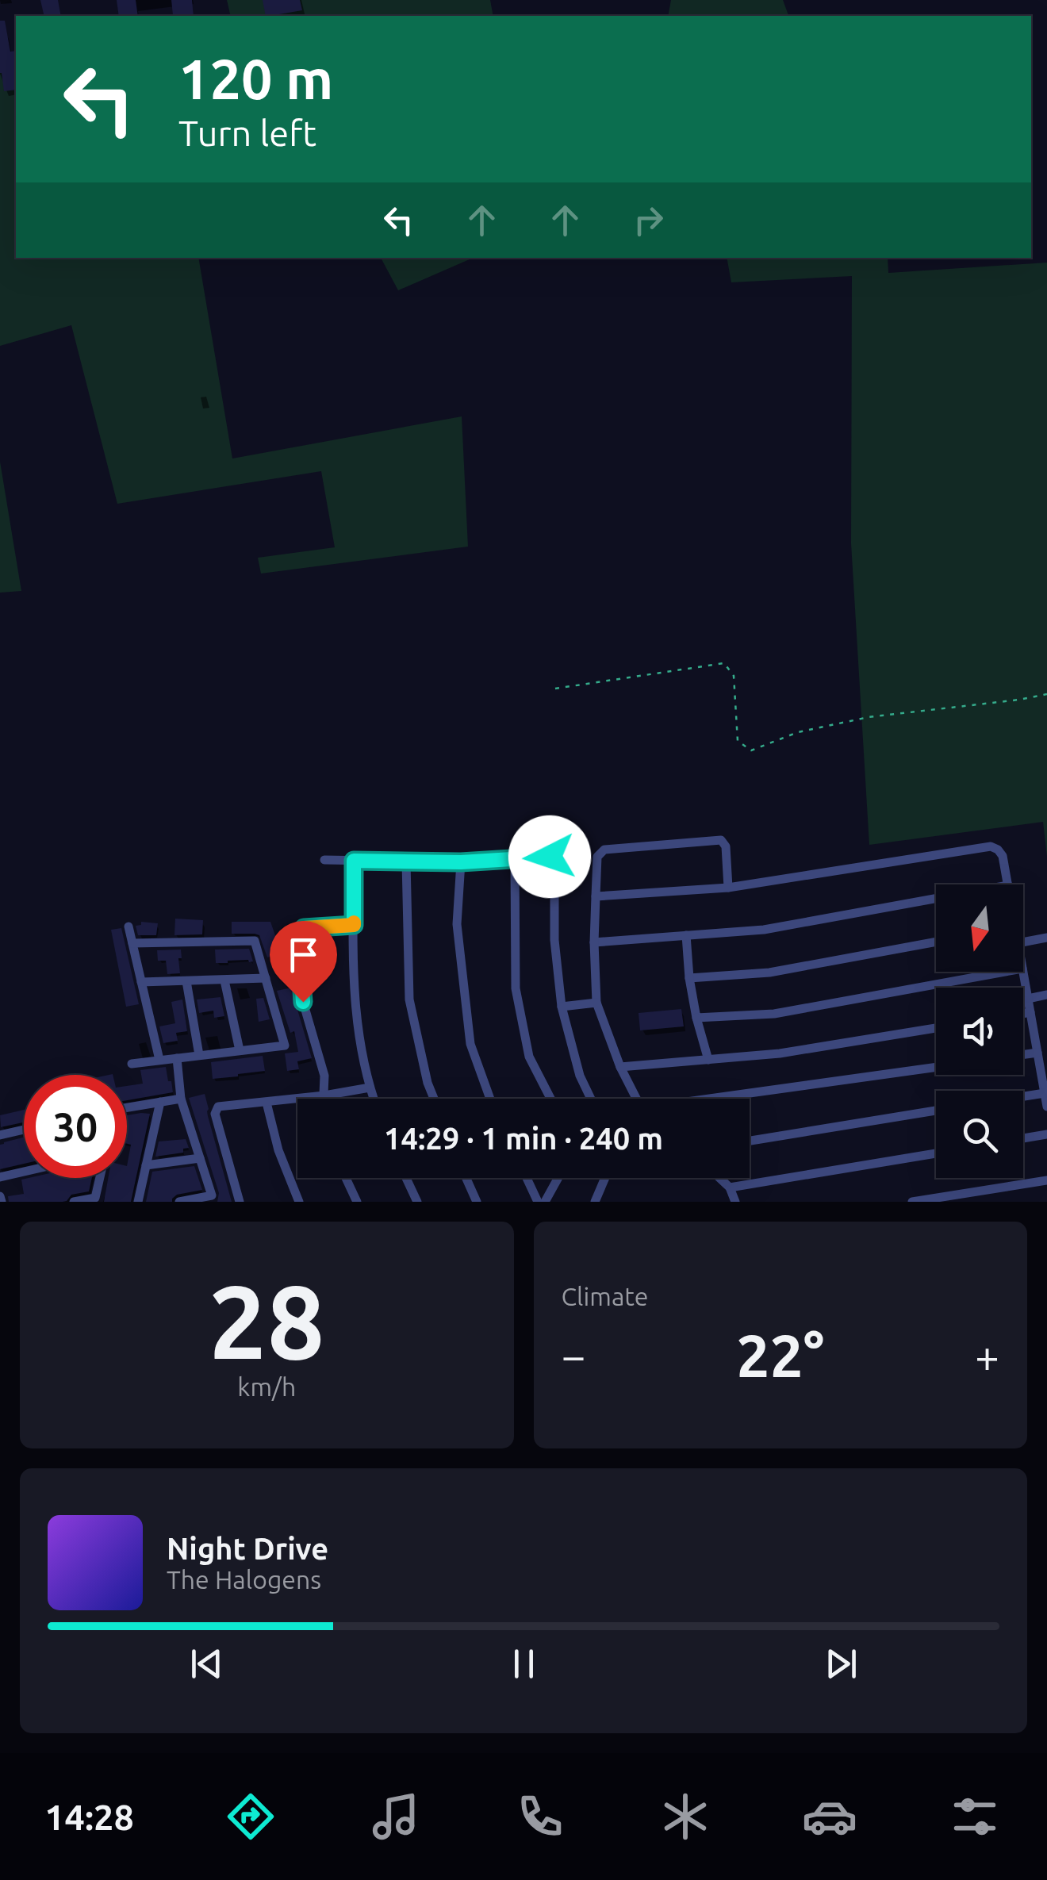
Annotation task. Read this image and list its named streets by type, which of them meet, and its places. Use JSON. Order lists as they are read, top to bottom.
{
  "north": "bottom",
  "page": {
    "turn": ["120 m", "Turn left"],
    "limit": "30",
    "trip": "14:29 · 1 min · 240 m",
    "tile": [
      ["28", "km/h"],
      "Climate"
    ],
    "heat": ["−", "22°", "+"],
    "song": ["Night Drive", "The Halogens"],
    "tabs": "14:28"
  }
}
